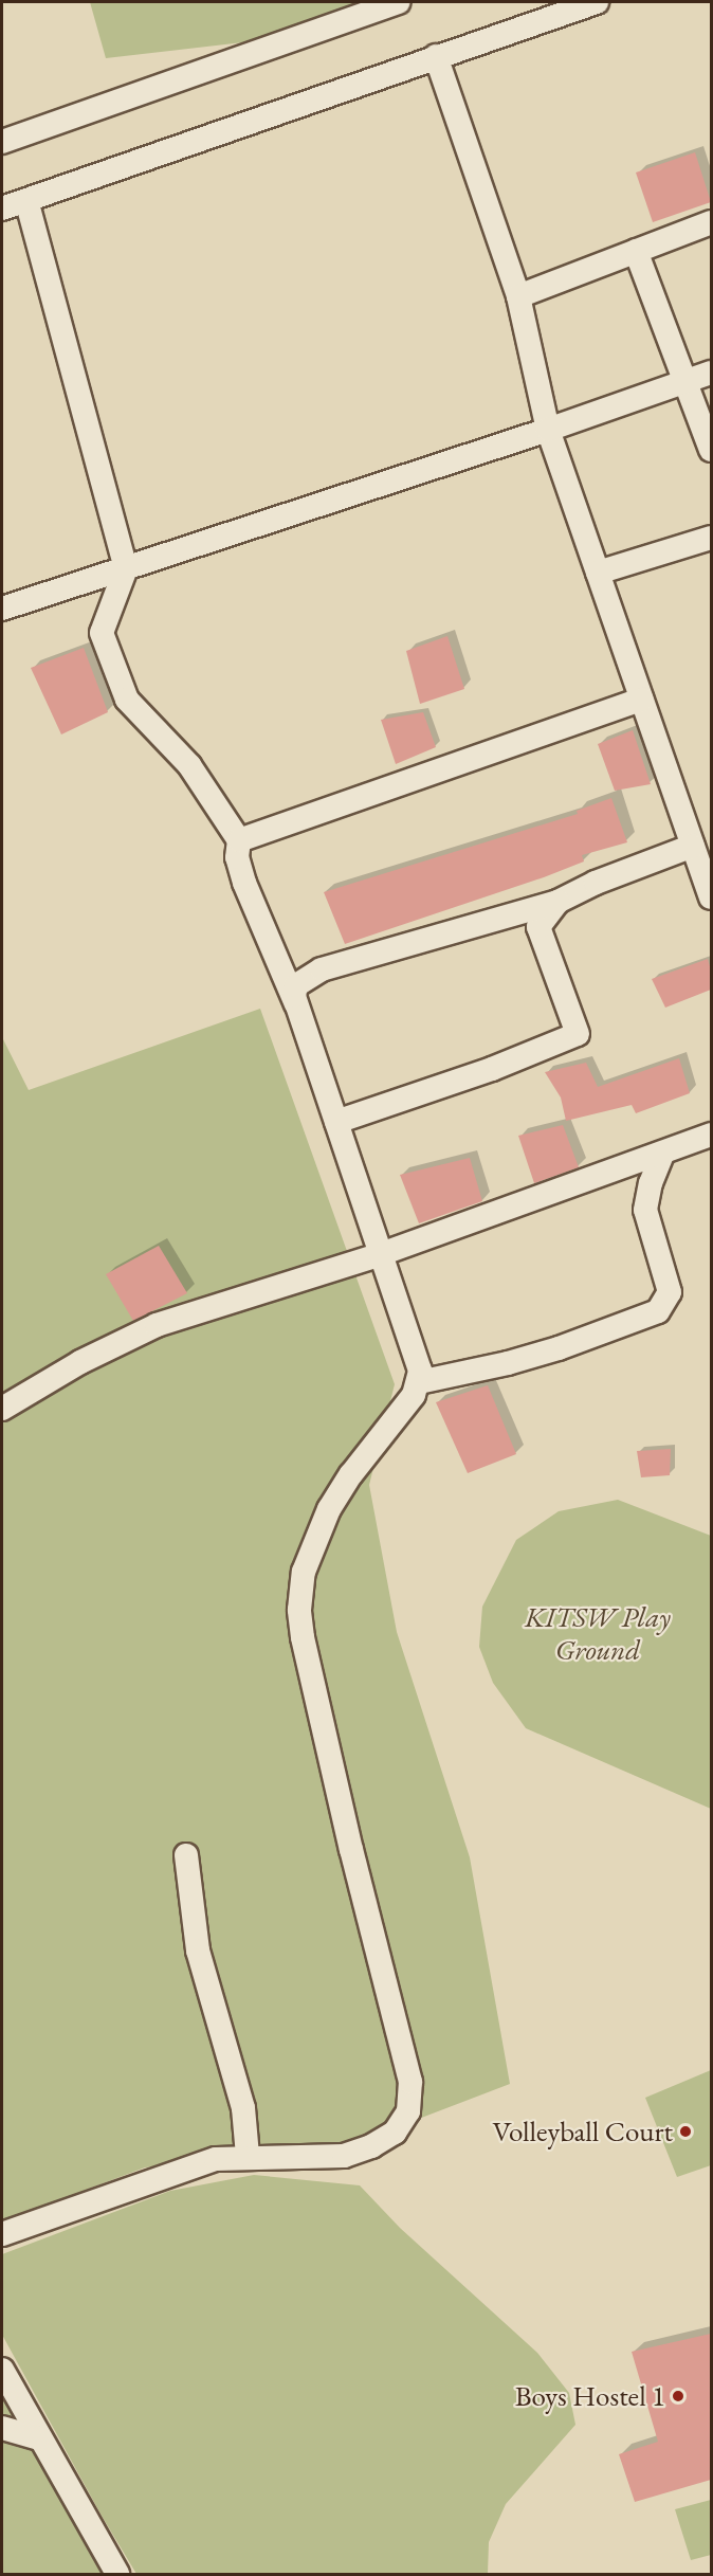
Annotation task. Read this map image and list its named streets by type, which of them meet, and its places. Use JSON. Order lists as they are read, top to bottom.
{
  "parks": ["KITSW Play Ground"],
  "places": ["Volleyball Court", "Boys Hostel 1"]
}
